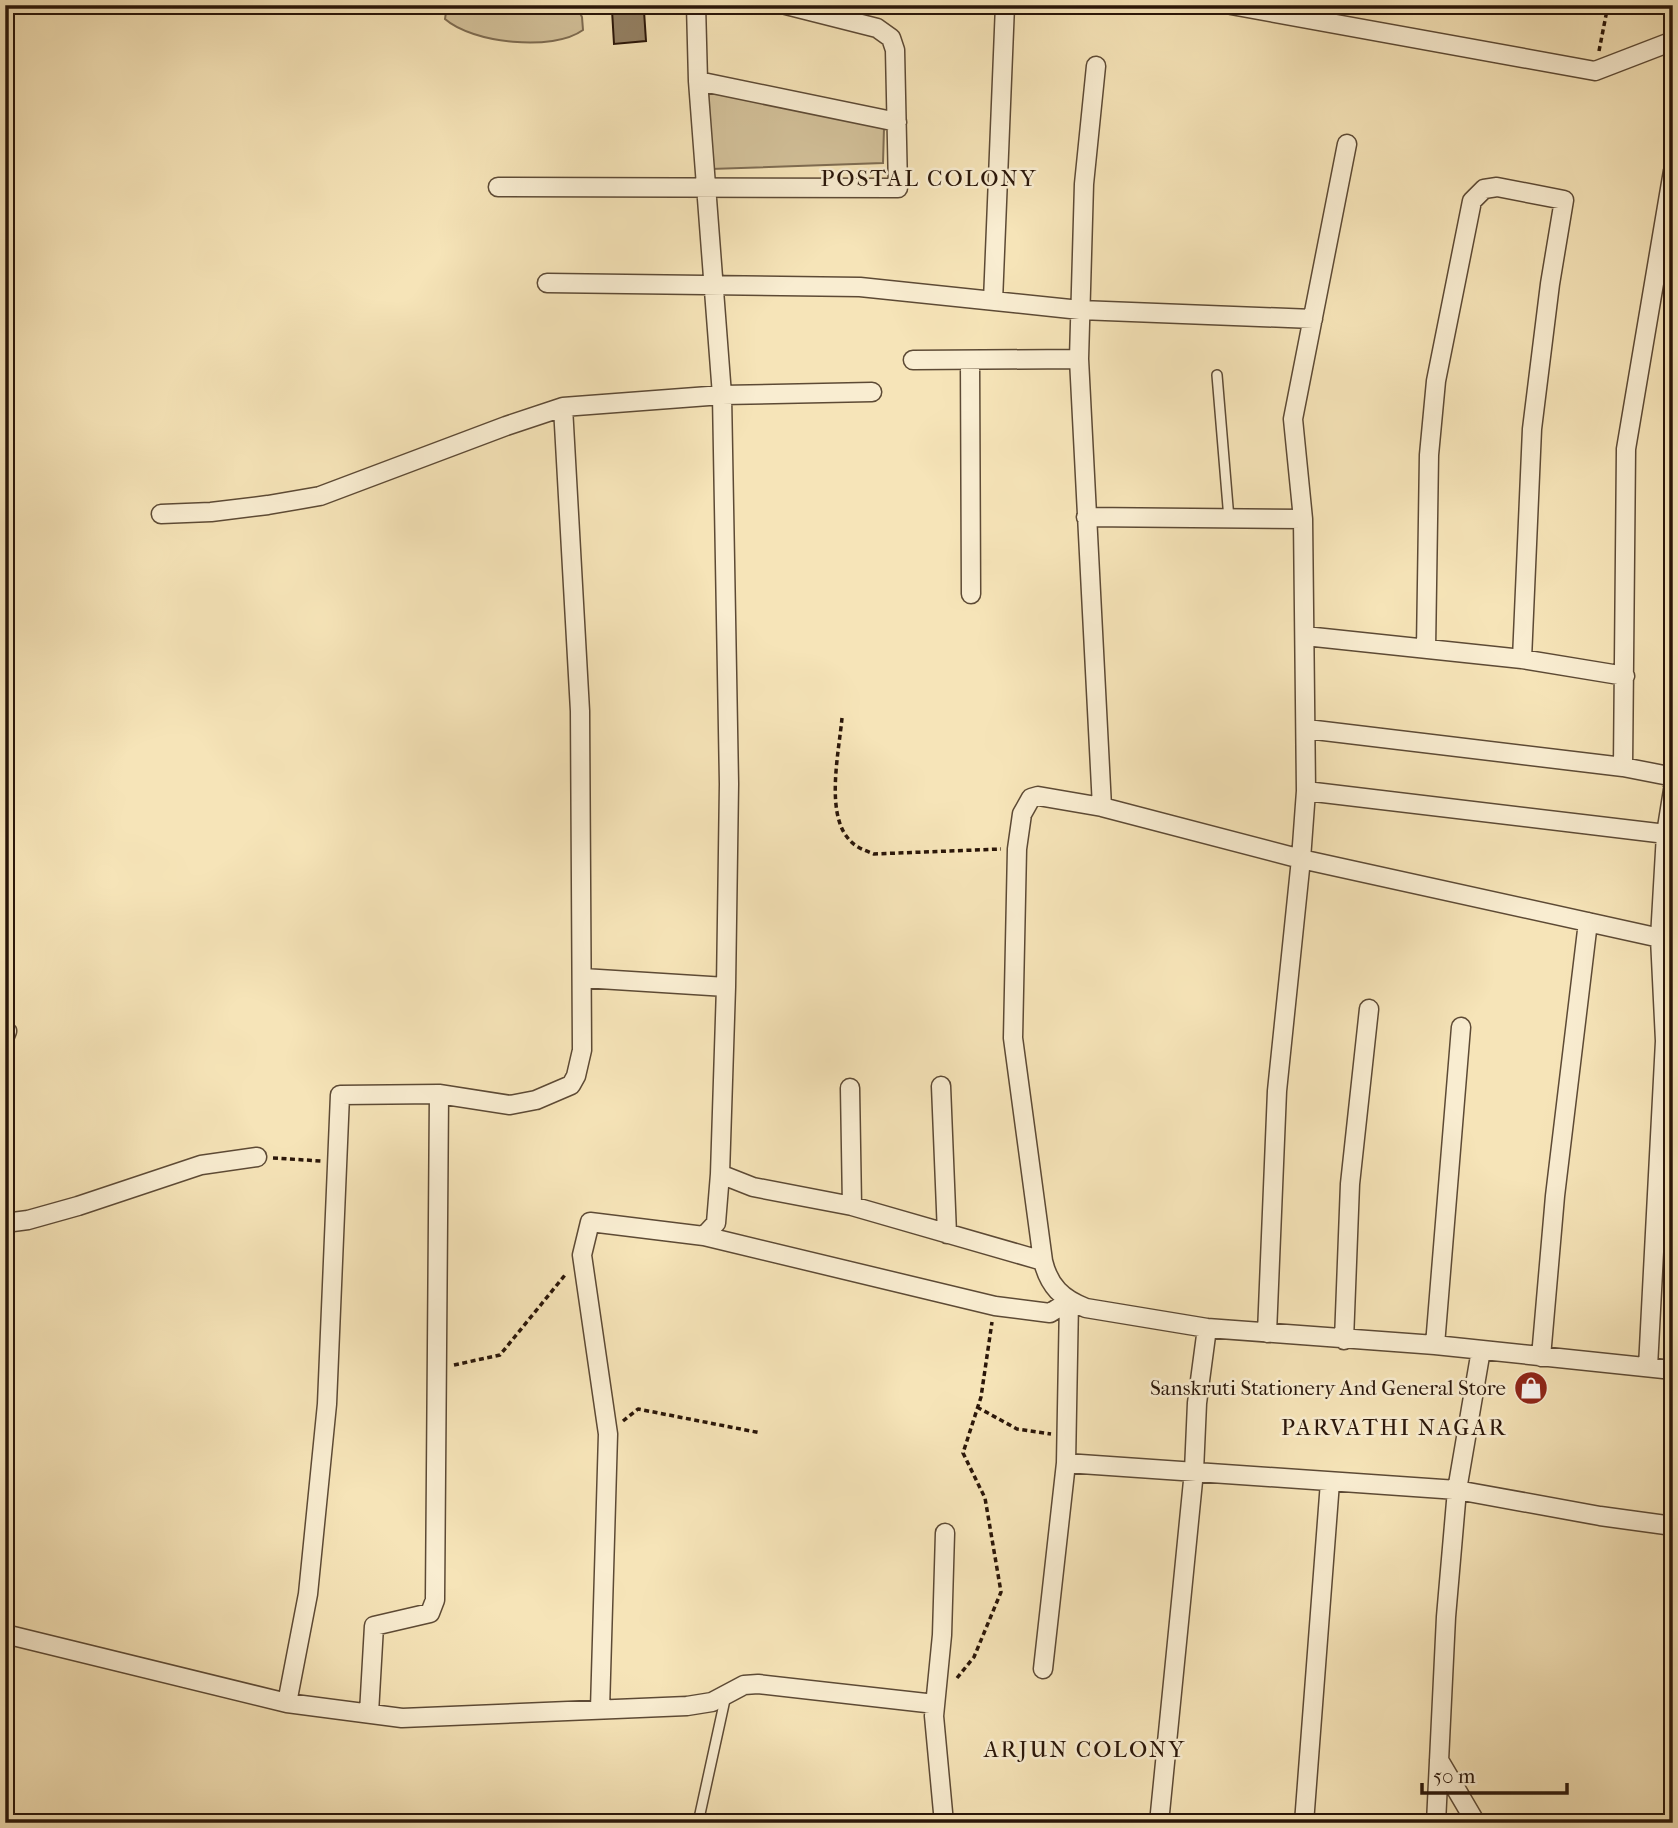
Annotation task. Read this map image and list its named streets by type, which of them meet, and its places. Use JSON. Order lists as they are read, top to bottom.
{
  "districts": ["POSTAL COLONY", "PARVATHI NAGAR", "ARJUN COLONY"],
  "places": {
    "shop": ["Sanskruti Stationery And General Store"]
  },
  "scale_bar": "50 m"
}
